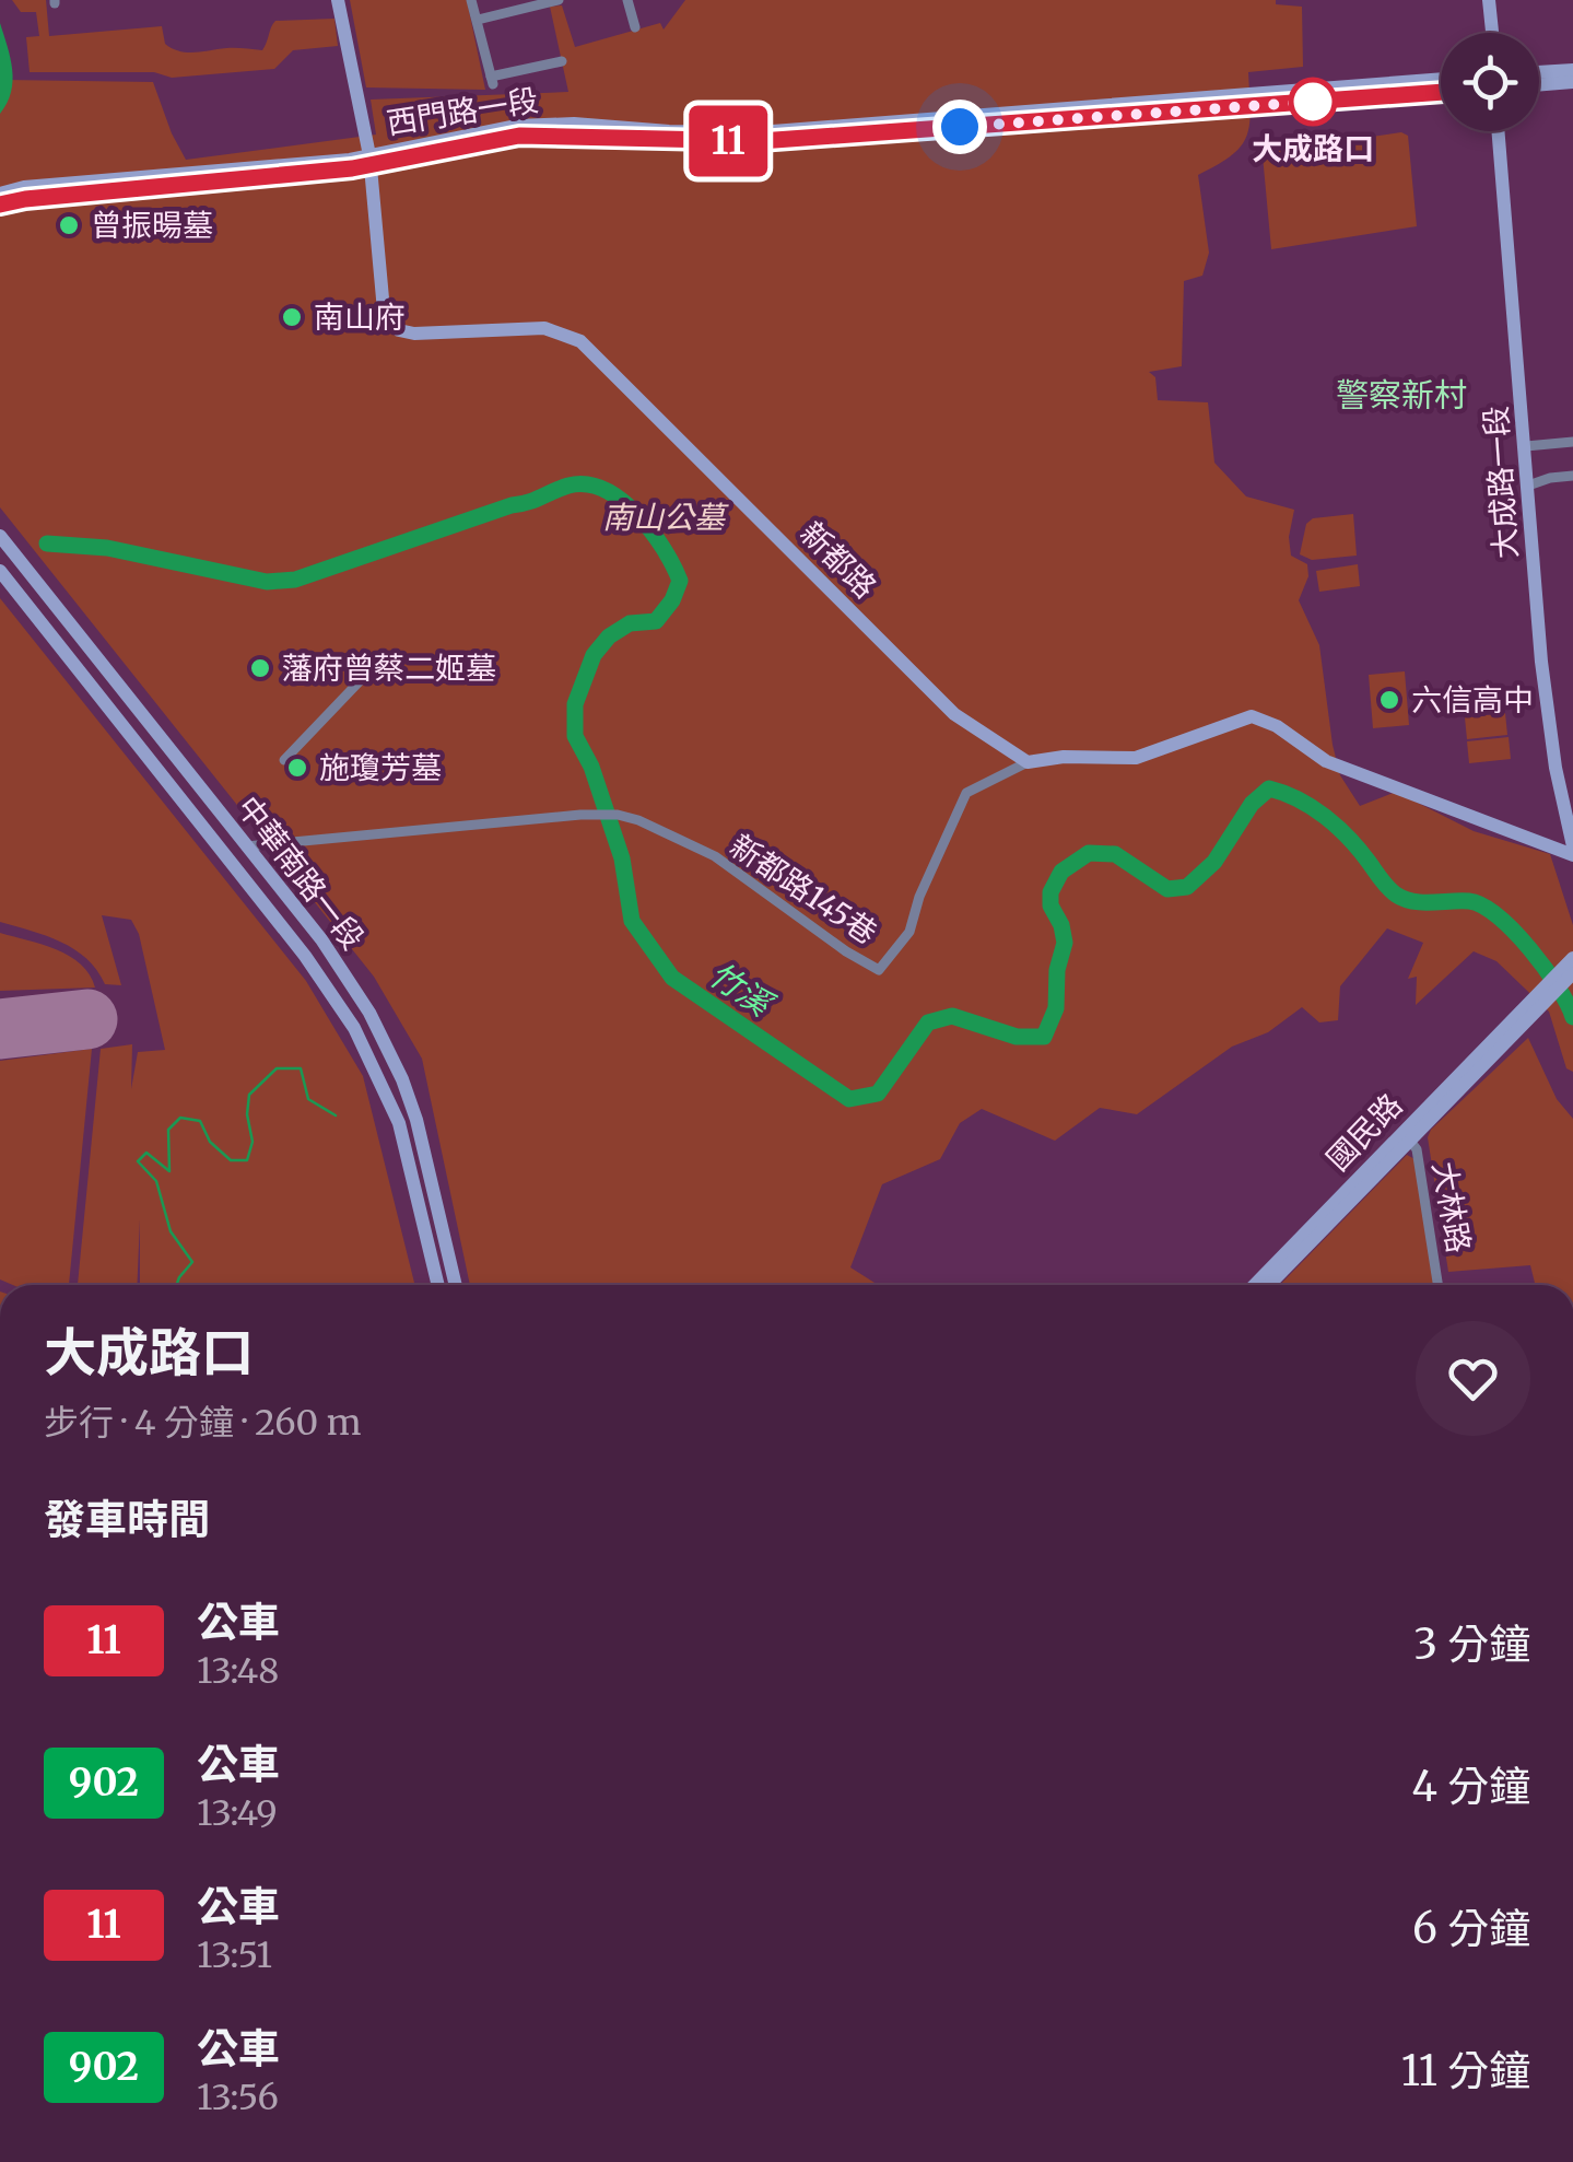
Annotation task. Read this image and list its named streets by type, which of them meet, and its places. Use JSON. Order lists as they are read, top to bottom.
{
  "streets": {
    "street": [
      "西門路一段",
      "大成路一段",
      "新都路",
      "中華南路一段",
      "新都路145巷",
      "國民路",
      "大林路"
    ]
  },
  "crossings": [
    ["西門路一段", "新都路"],
    ["新都路", "新都路145巷"],
    ["中華南路一段", "新都路145巷"],
    ["國民路", "大林路"]
  ],
  "districts": ["警察新村"],
  "water": ["竹溪"],
  "parks": ["南山公墓"],
  "places": [
    "大成路口",
    "曾振暘墓",
    "南山府",
    "藩府曾蔡二姬墓",
    "六信高中",
    "施瓊芳墓"
  ],
  "lines": ["bus line 11"],
  "page": {
    "on_map": "11",
    "heading": [
      ["大成路口", "步行 · 4 分鐘 · 260 m"],
      "發車時間"
    ],
    "list": [
      {
        "mark": "11",
        "name": "公車",
        "note": "13:48",
        "value": "3 分鐘"
      },
      {
        "mark": "902",
        "name": "公車",
        "note": "13:49",
        "value": "4 分鐘"
      },
      {
        "mark": "11",
        "name": "公車",
        "note": "13:51",
        "value": "6 分鐘"
      },
      {
        "mark": "902",
        "name": "公車",
        "note": "13:56",
        "value": "11 分鐘"
      }
    ]
  }
}
